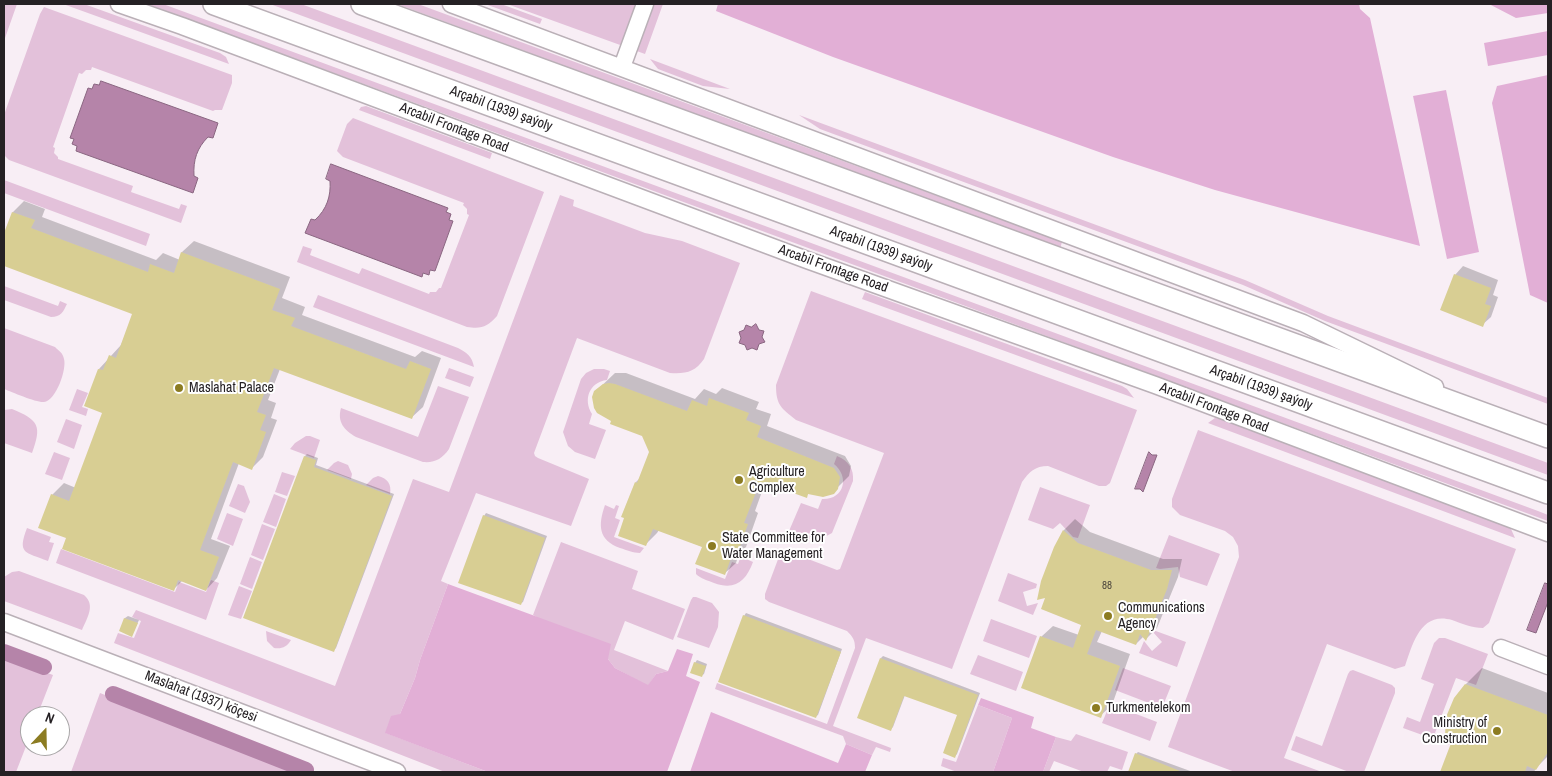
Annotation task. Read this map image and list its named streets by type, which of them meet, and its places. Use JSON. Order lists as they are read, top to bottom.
{
  "streets": {
    "main road": ["Arçabil (1939) şaýoly"],
    "street": ["Arcabil Frontage Road", "Maslahat (1937) köçesi"]
  },
  "places": [
    "Maslahat Palace",
    "Agriculture Complex",
    "State Committee for Water Management",
    "Communications Agency",
    "Turkmentelekom",
    "Ministry of Construction"
  ],
  "house_numbers": ["88"],
  "north": "top"
}
